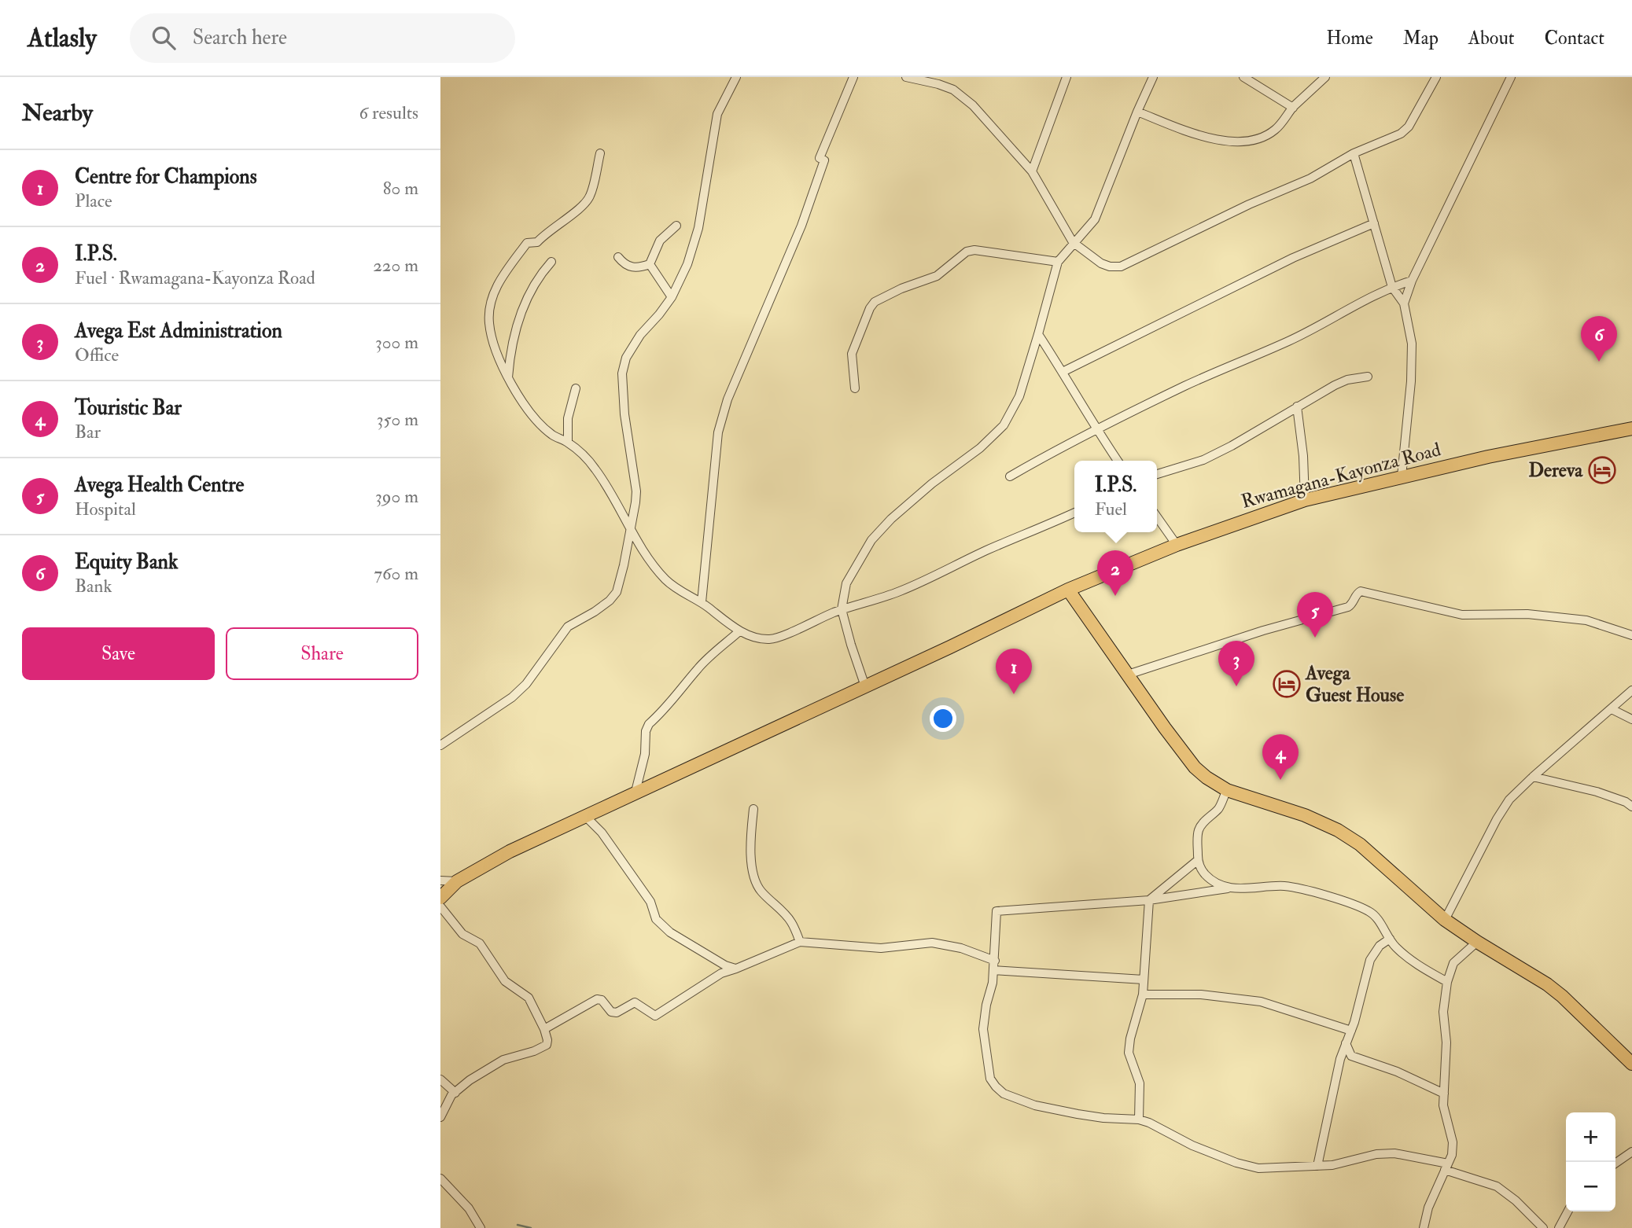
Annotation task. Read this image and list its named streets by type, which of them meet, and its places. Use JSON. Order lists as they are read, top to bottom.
{
  "streets": {
    "highway": ["Rwamagana-Kayonza Road"]
  },
  "places": {
    "hotel": ["Dereva", "Avega Guest House"]
  },
  "page": {
    "header": "Atlasly",
    "search": "Search here",
    "nav": [
      "Home",
      "Map",
      "About",
      "Contact"
    ],
    "heading": ["Nearby", "6 results"],
    "list": [
      {
        "mark": "1",
        "name": "Centre for Champions",
        "note": "Place",
        "value": "80 m"
      },
      {
        "mark": "2",
        "name": "I.P.S.",
        "note": "Fuel · Rwamagana-Kayonza Road",
        "value": "220 m"
      },
      {
        "mark": "3",
        "name": "Avega Est Administration",
        "note": "Office",
        "value": "300 m"
      },
      {
        "mark": "4",
        "name": "Touristic Bar",
        "note": "Bar",
        "value": "350 m"
      },
      {
        "mark": "5",
        "name": "Avega Health Centre",
        "note": "Hospital",
        "value": "390 m"
      },
      {
        "mark": "6",
        "name": "Equity Bank",
        "note": "Bank",
        "value": "760 m"
      }
    ],
    "pins": [
      "6",
      "2",
      "5",
      "3",
      "1",
      "4"
    ],
    "popup": ["I.P.S.", "Fuel"],
    "buttons": ["Save", "Share"],
    "map_buttons": ["+", "−"]
  }
}
